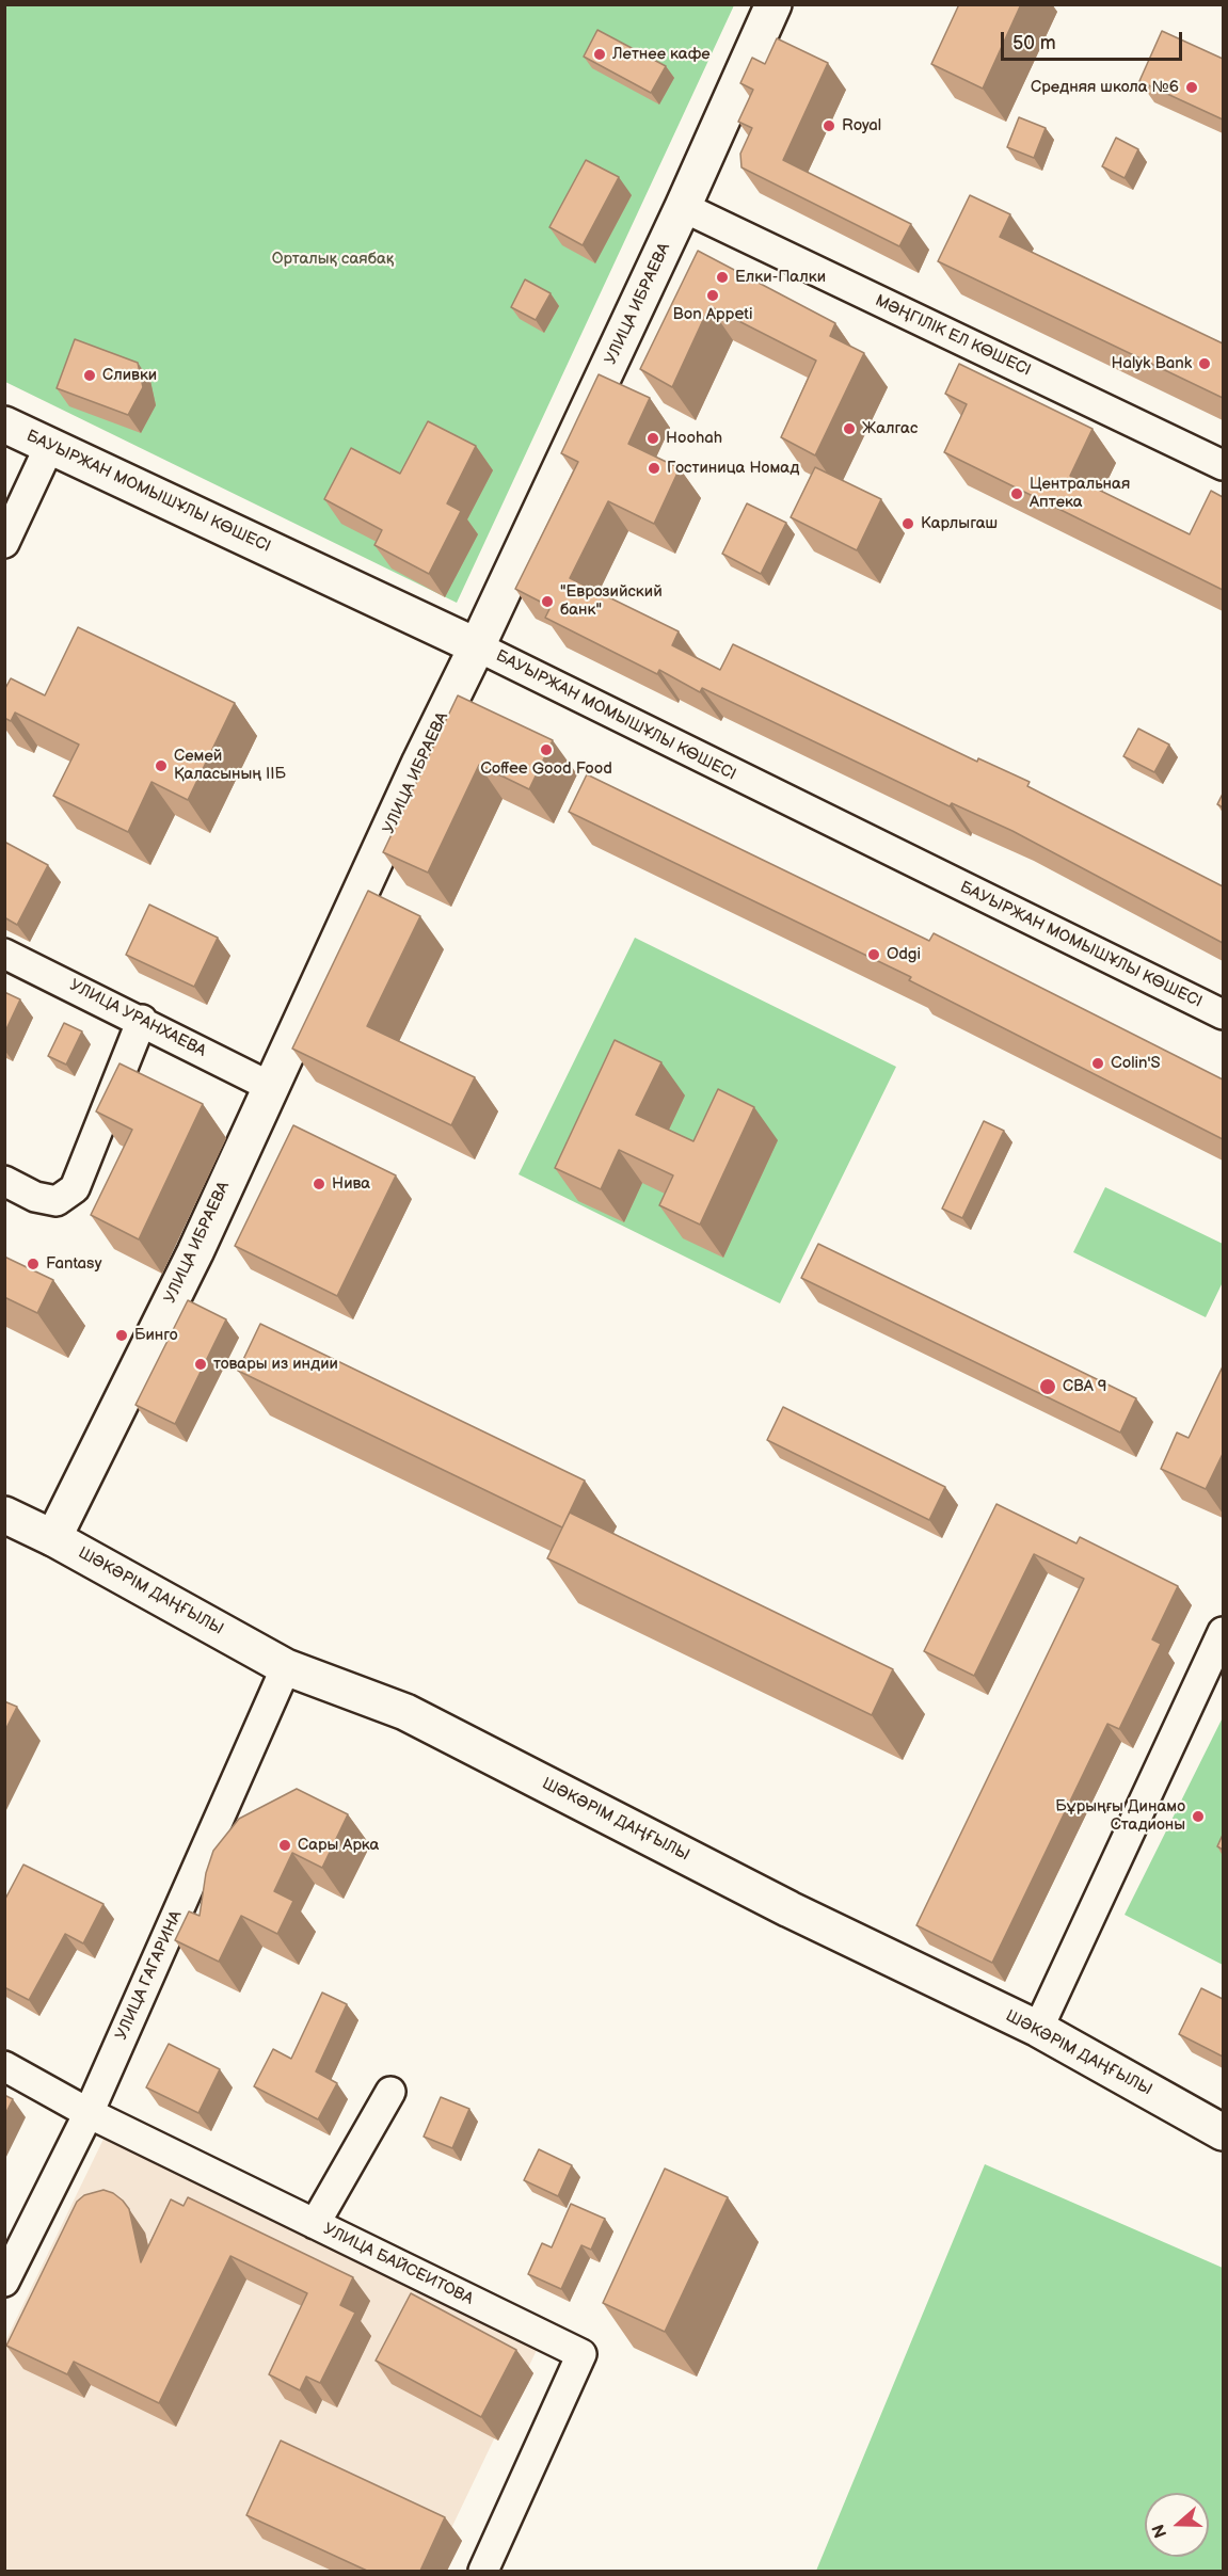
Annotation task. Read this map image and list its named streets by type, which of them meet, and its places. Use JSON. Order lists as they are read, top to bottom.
{
  "streets": {
    "street": [
      "УЛИЦА ИБРАЕВА",
      "МӘҢГІЛІК ЕЛ КӨШЕСІ",
      "БАУЫРЖАН МОМЫШҰЛЫ КӨШЕСІ",
      "УЛИЦА УРАНХАЕВА",
      "ШӘКӘРІМ ДАҢҒЫЛЫ",
      "УЛИЦА ГАГАРИНА",
      "УЛИЦА БАЙСЕИТОВА"
    ]
  },
  "crossings": [
    ["УЛИЦА ИБРАЕВА", "МӘҢГІЛІК ЕЛ КӨШЕСІ"],
    ["УЛИЦА ИБРАЕВА", "БАУЫРЖАН МОМЫШҰЛЫ КӨШЕСІ"],
    ["УЛИЦА ИБРАЕВА", "УЛИЦА УРАНХАЕВА"],
    ["УЛИЦА ИБРАЕВА", "ШӘКӘРІМ ДАҢҒЫЛЫ"],
    ["ШӘКӘРІМ ДАҢҒЫЛЫ", "УЛИЦА ГАГАРИНА"],
    ["УЛИЦА ГАГАРИНА", "УЛИЦА БАЙСЕИТОВА"]
  ],
  "parks": ["Орталық саябақ"],
  "places": [
    "Летнее кафе",
    "Средняя школа №6",
    "Royal",
    "Елки-Палки",
    "Bon Appeti",
    "Halyk Bank",
    "Сливки",
    "Жалгас",
    "Hoohah",
    "Гостиница Номад",
    "Центральная Аптека",
    "Карлыгаш",
    "\"Еврозийский банк\"",
    "Coffee Good Food",
    "Семей Қаласының ІІБ",
    "Odgi",
    "Colin'S",
    "Нива",
    "Fantasy",
    "Бинго",
    "товары из индии",
    "СВА 9",
    "Бұрыңғы Динамо Стадионы",
    "Сары Арка"
  ],
  "scale_bar": "50 m",
  "north": "left"
}
